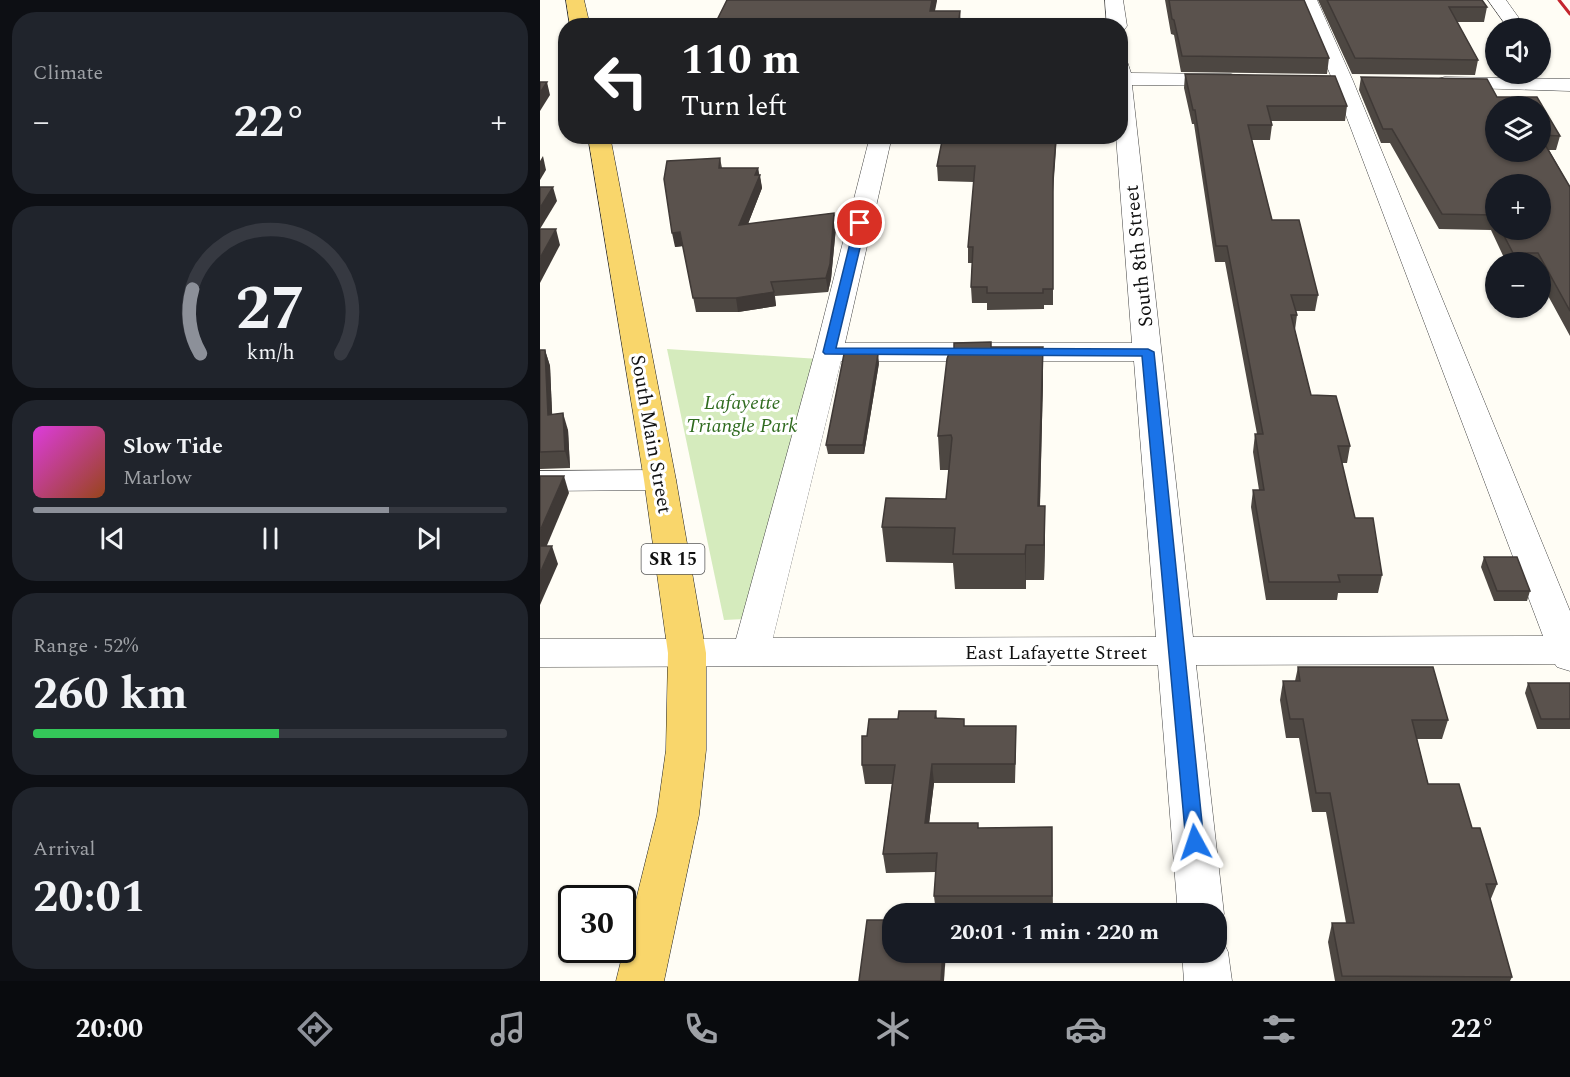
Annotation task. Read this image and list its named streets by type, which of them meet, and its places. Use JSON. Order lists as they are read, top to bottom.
{
  "streets": {
    "main road": ["South Main Street", "SR 15"],
    "street": ["South 8th Street", "East Lafayette Street"]
  },
  "crossings": [
    ["South 8th Street", "East Lafayette Street"],
    ["South Main Street", "East Lafayette Street"]
  ],
  "parks": ["Lafayette Triangle Park"],
  "page": {
    "tile": [
      "Climate",
      ["Range · 52%", "260 km"],
      ["Arrival", "20:01"]
    ],
    "map_buttons": ["+", "−"],
    "turn": ["110 m", "Turn left"],
    "heat": ["−", "22°", "+"],
    "song": ["Slow Tide", "Marlow"],
    "limit": "30",
    "trip": "20:01 · 1 min · 220 m",
    "tabs": ["20:00", "22°"],
    "gauge": ["27", "km/h"]
  }
}
